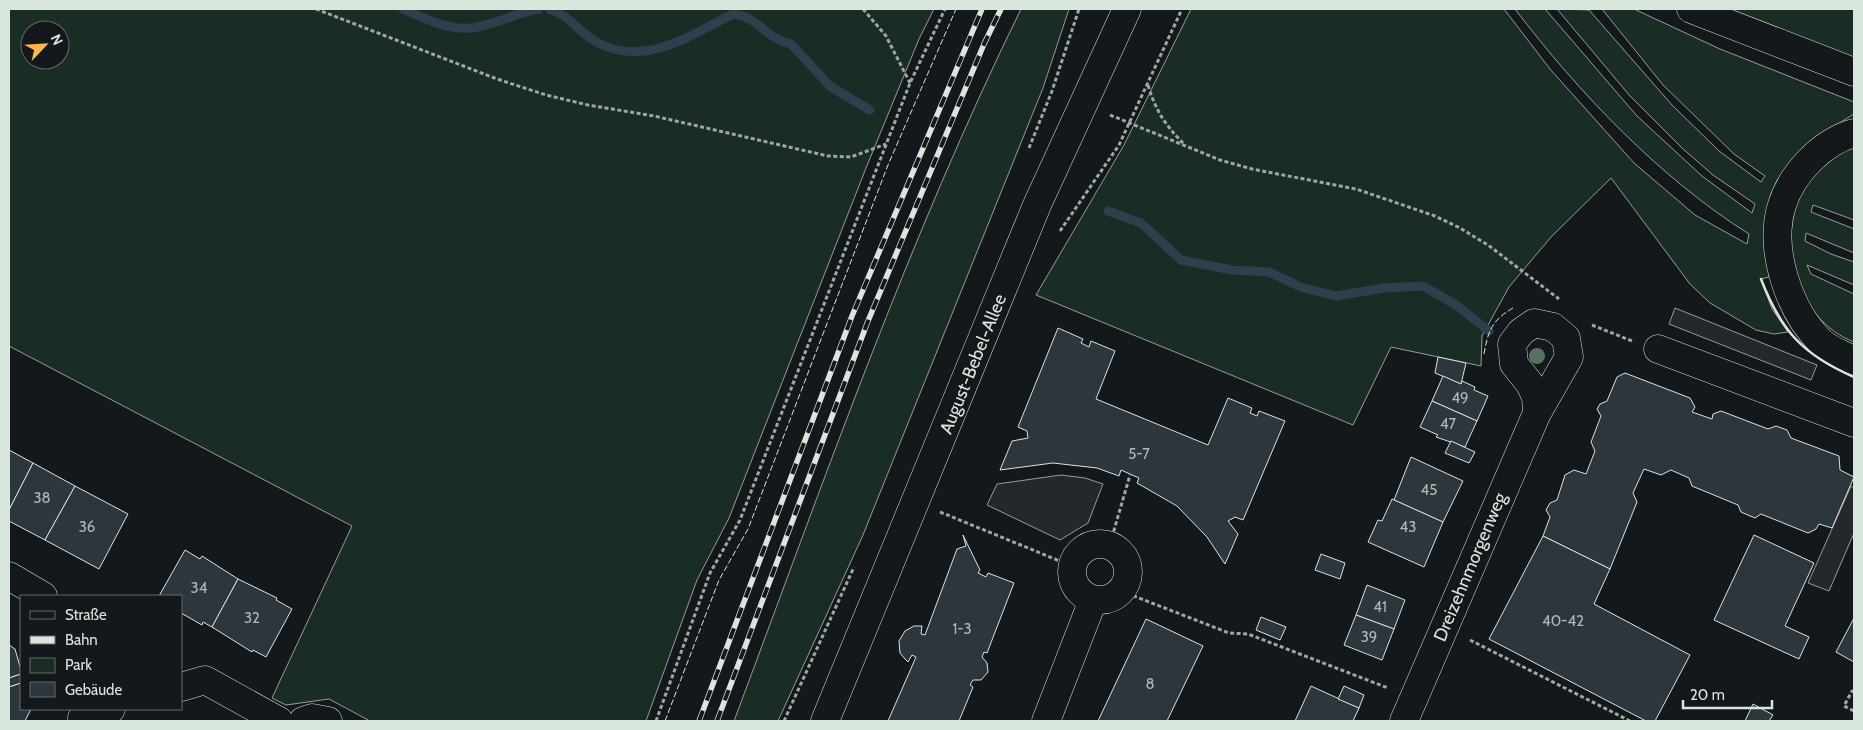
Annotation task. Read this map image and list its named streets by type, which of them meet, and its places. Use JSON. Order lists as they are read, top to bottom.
{
  "streets": {
    "main road": ["August-Bebel-Allee", "Dreizehnmorgenweg"]
  },
  "house_numbers": [
    "49",
    "47",
    "5-7",
    "45",
    "38",
    "36",
    "43",
    "34",
    "41",
    "32",
    "40-42",
    "1-3",
    "39",
    "8"
  ],
  "legend": [
    "Straße",
    "Bahn",
    "Park",
    "Gebäude"
  ],
  "scale_bar": "20 m",
  "north": "top right"
}
